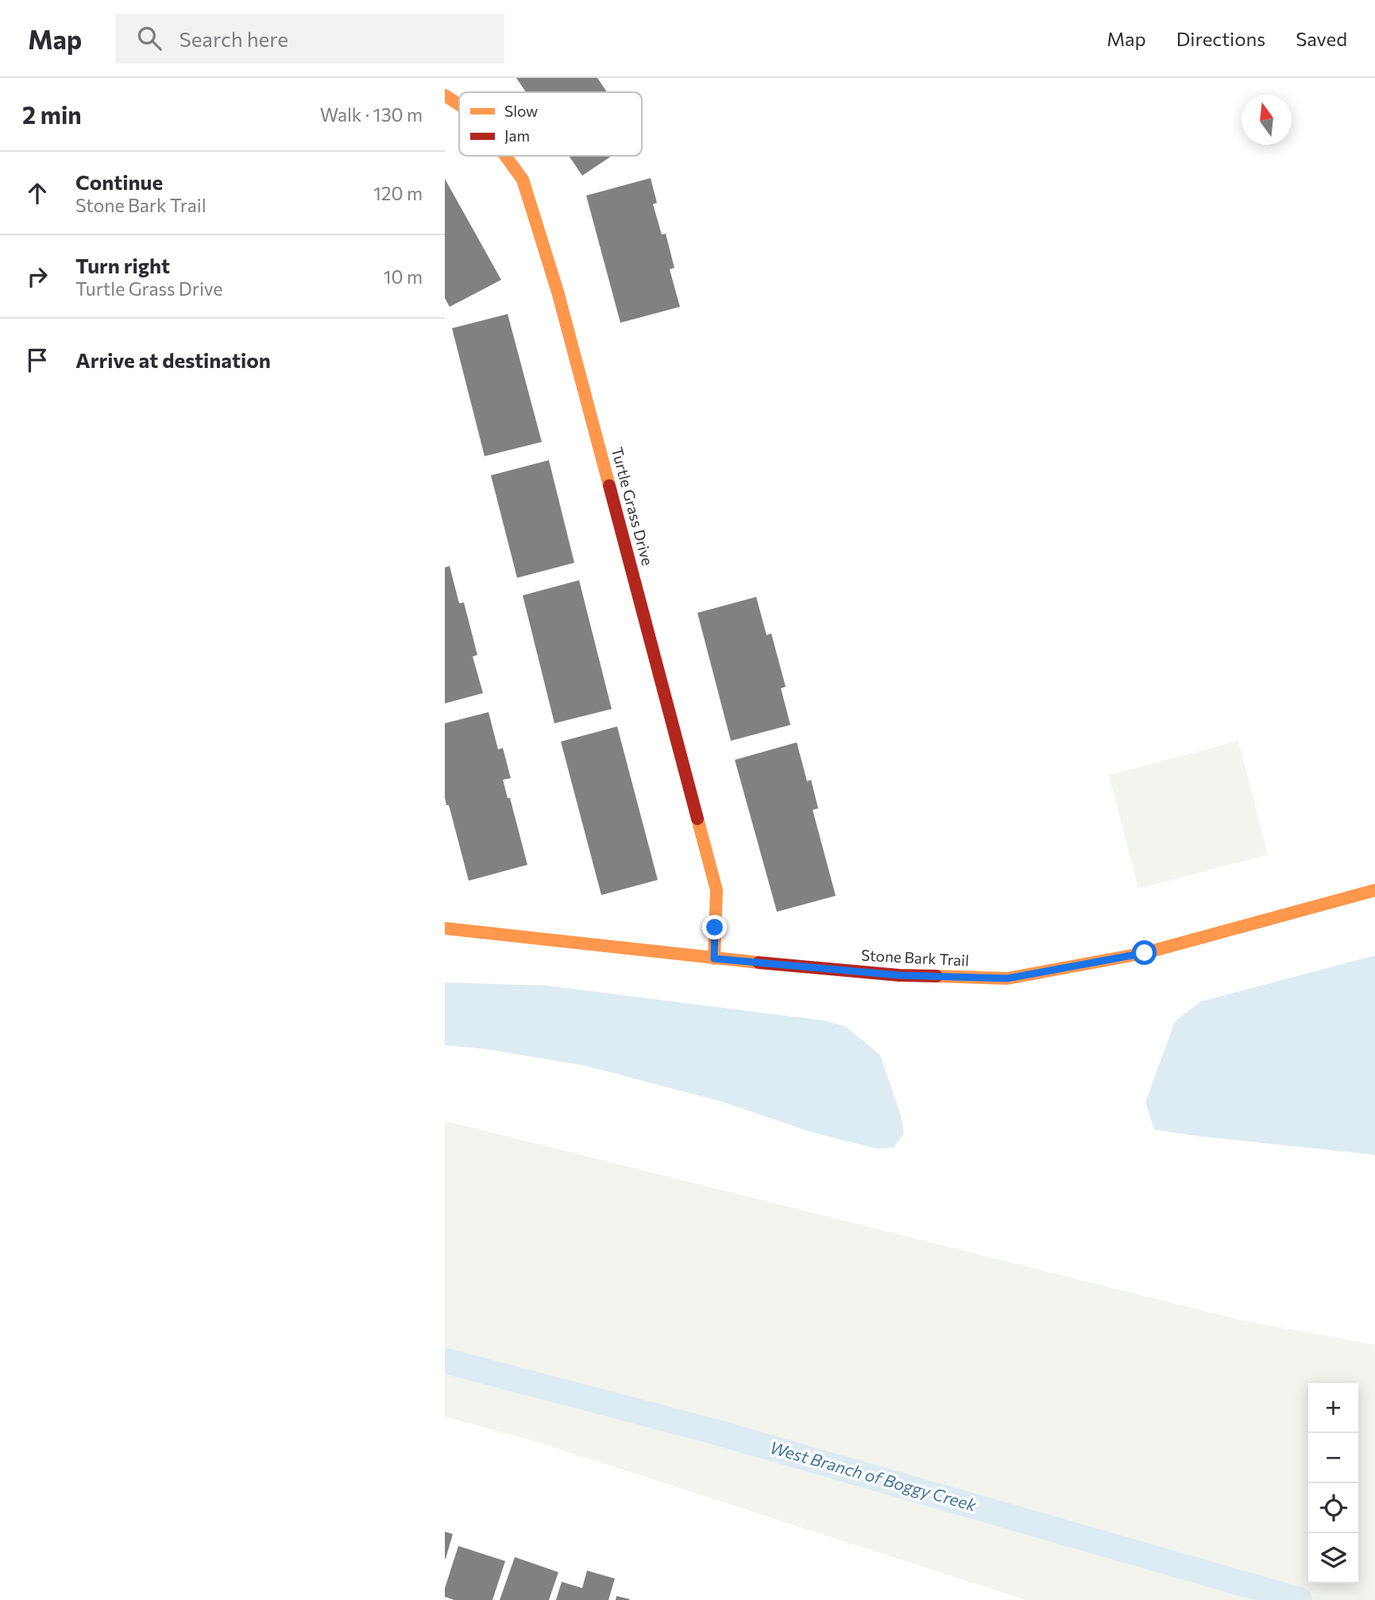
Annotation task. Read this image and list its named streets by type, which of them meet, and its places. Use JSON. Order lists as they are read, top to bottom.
{
  "streets": {
    "street": ["Turtle Grass Drive", "Stone Bark Trail"]
  },
  "crossings": [
    ["Turtle Grass Drive", "Stone Bark Trail"]
  ],
  "water": ["West Branch of Boggy Creek"],
  "legend": ["Slow", "Jam"],
  "north": "top",
  "page": {
    "header": "Map",
    "search": "Search here",
    "nav": ["Map", "Directions", "Saved"],
    "heading": ["2 min", "Walk · 130 m"],
    "list": [
      ["Continue", "Stone Bark Trail", "120 m"],
      ["Turn right", "Turtle Grass Drive", "10 m"],
      "Arrive at destination"
    ],
    "map_buttons": ["+", "−"]
  }
}
